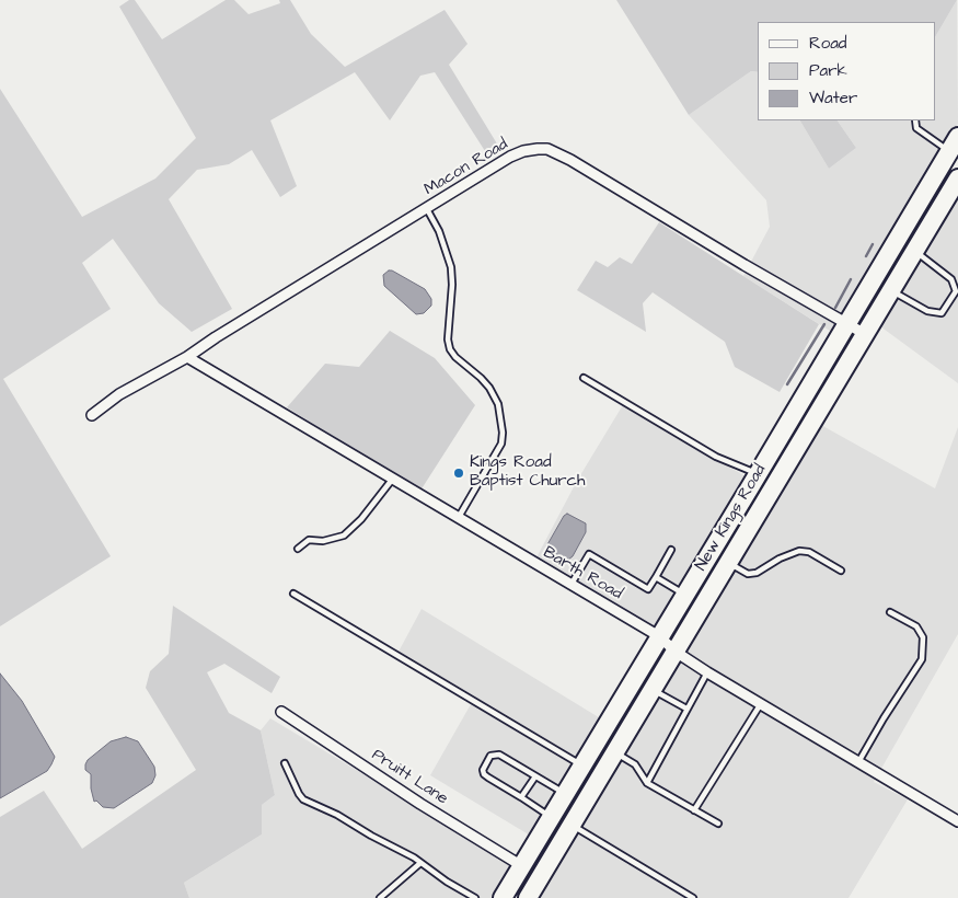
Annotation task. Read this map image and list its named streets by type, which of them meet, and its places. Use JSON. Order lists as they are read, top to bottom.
{
  "streets": {
    "highway": ["New Kings Road"],
    "street": ["Macon Road", "Barth Road", "Pruitt Lane"]
  },
  "crossings": [
    ["Macon Road", "New Kings Road"],
    ["Macon Road", "Barth Road"],
    ["New Kings Road", "Barth Road"],
    ["New Kings Road", "Pruitt Lane"]
  ],
  "places": ["Kings Road Baptist Church"],
  "legend": ["Road", "Park", "Water"]
}
